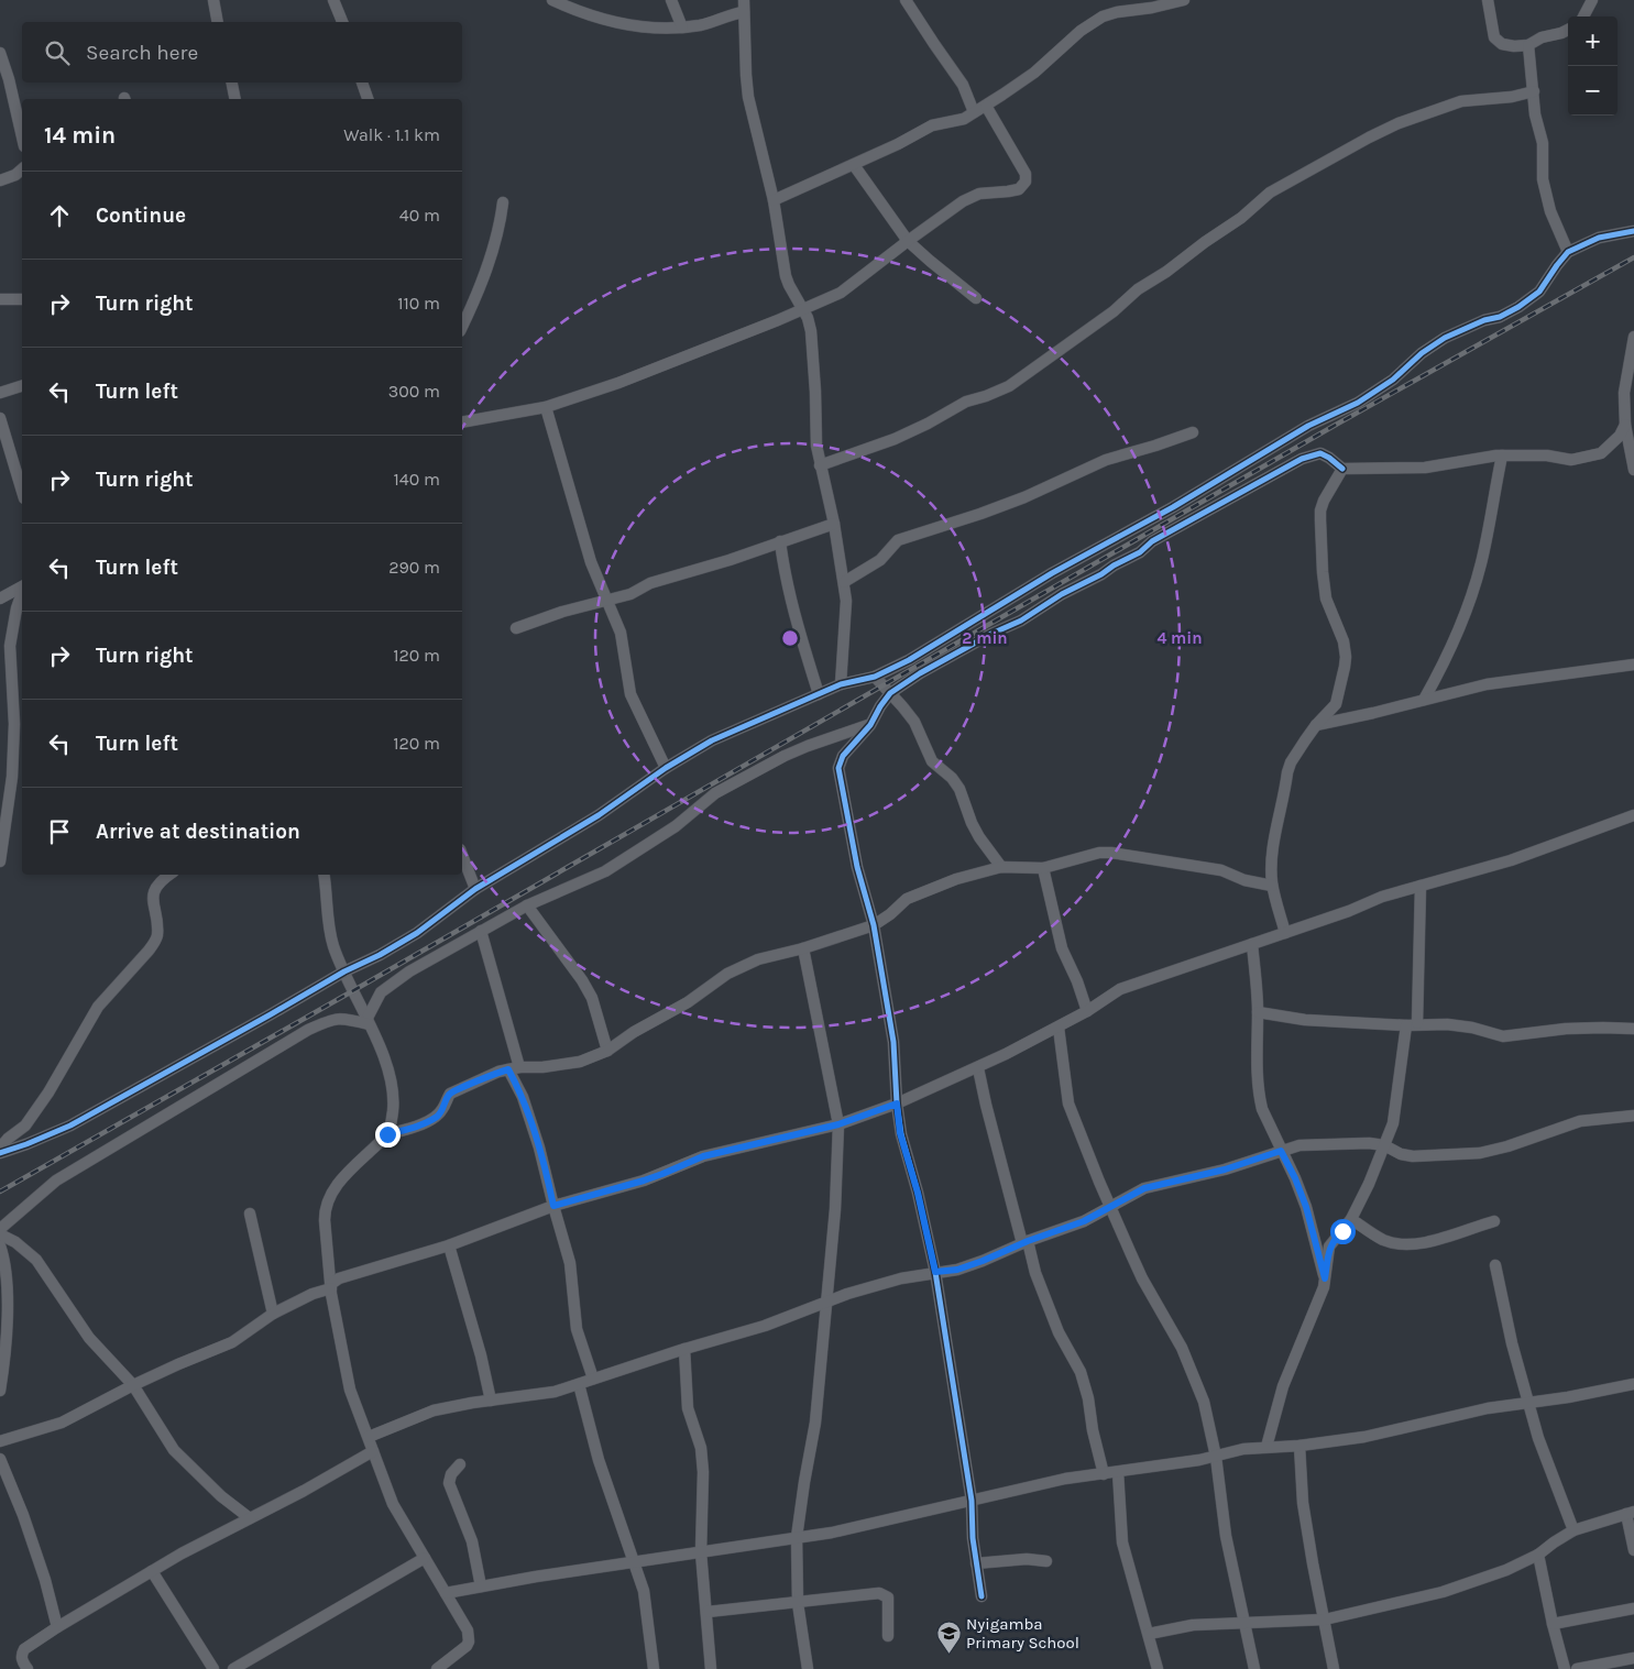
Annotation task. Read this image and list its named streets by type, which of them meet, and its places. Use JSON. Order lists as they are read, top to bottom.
{
  "places": {
    "school or university": ["Nyigamba Primary School"]
  },
  "page": {
    "map_buttons": ["+", "−"],
    "search": "Search here",
    "heading": ["14 min", "Walk · 1.1 km"],
    "list": [
      ["Continue", "40 m"],
      ["Turn right", "110 m"],
      ["Turn left", "300 m"],
      ["Turn right", "140 m"],
      ["Turn left", "290 m"],
      ["Turn right", "120 m"],
      ["Turn left", "120 m"],
      "Arrive at destination"
    ]
  },
  "rings": ["2 min", "4 min"]
}
